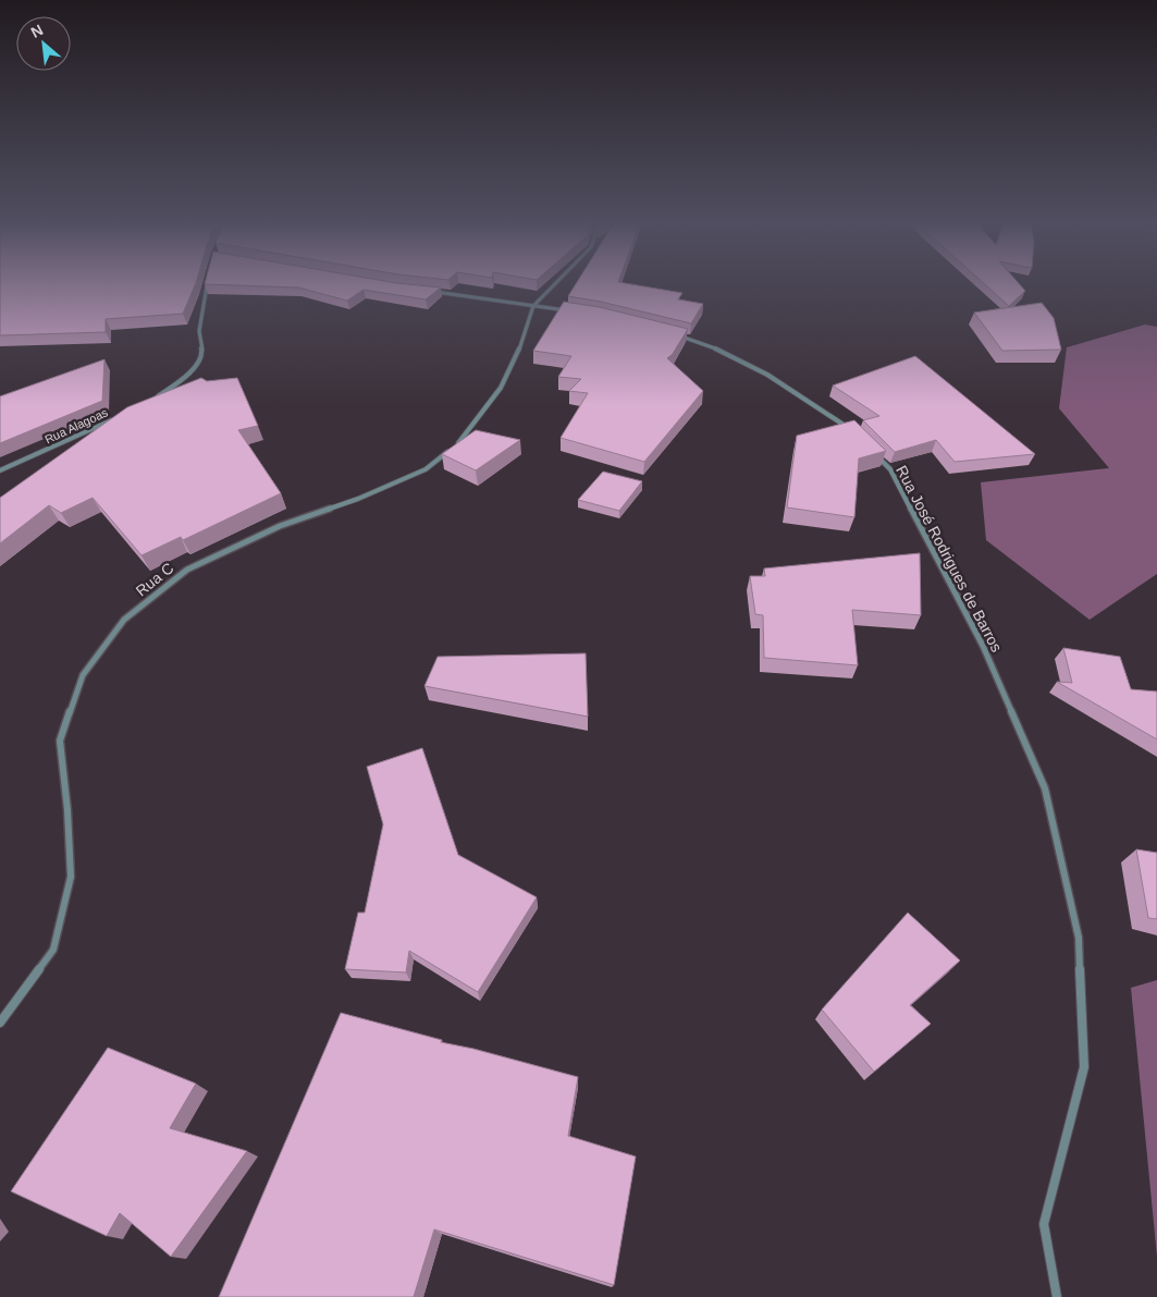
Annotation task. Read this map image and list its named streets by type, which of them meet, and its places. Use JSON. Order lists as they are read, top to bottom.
{
  "streets": {
    "street": ["Rua Alagoas", "Rua José Rodrigues de Barros", "Rua C"]
  },
  "north": "top left"
}
